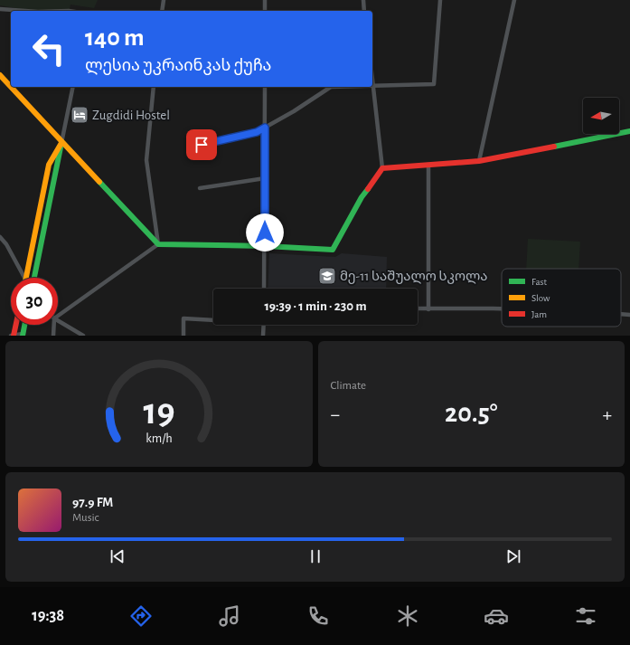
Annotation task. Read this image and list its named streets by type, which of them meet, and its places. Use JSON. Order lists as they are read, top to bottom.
{
  "places": {
    "hotel": ["Zugdidi Hostel"],
    "school or university": ["მე-11 საშუალო სკოლა"]
  },
  "legend": ["Fast", "Slow", "Jam"],
  "north": "left",
  "page": {
    "turn": ["140 m", "ლესია უკრაინკას ქუჩა"],
    "limit": "30",
    "trip": "19:39 · 1 min · 230 m",
    "tile": "Climate",
    "heat": ["−", "20.5°", "+"],
    "song": ["97.9 FM", "Music"],
    "tabs": "19:38",
    "gauge": ["19", "km/h"]
  }
}
